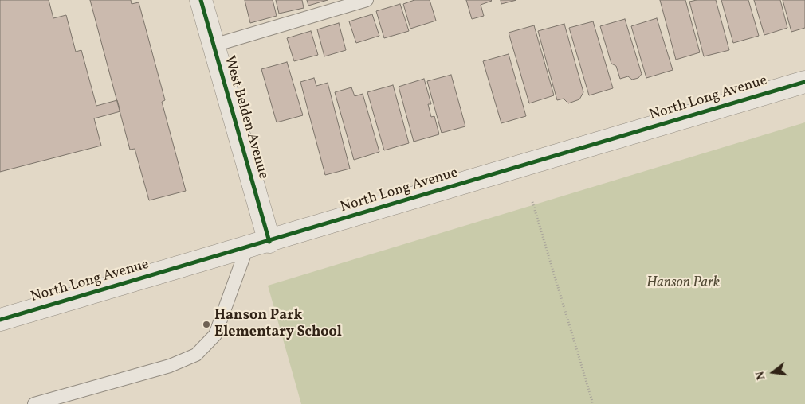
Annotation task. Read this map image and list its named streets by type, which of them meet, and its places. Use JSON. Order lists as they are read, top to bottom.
{
  "streets": {
    "street": ["North Long Avenue", "West Belden Avenue"]
  },
  "crossings": [
    ["North Long Avenue", "West Belden Avenue"]
  ],
  "parks": ["Hanson Park"],
  "places": ["Hanson Park Elementary School"],
  "north": "left"
}
